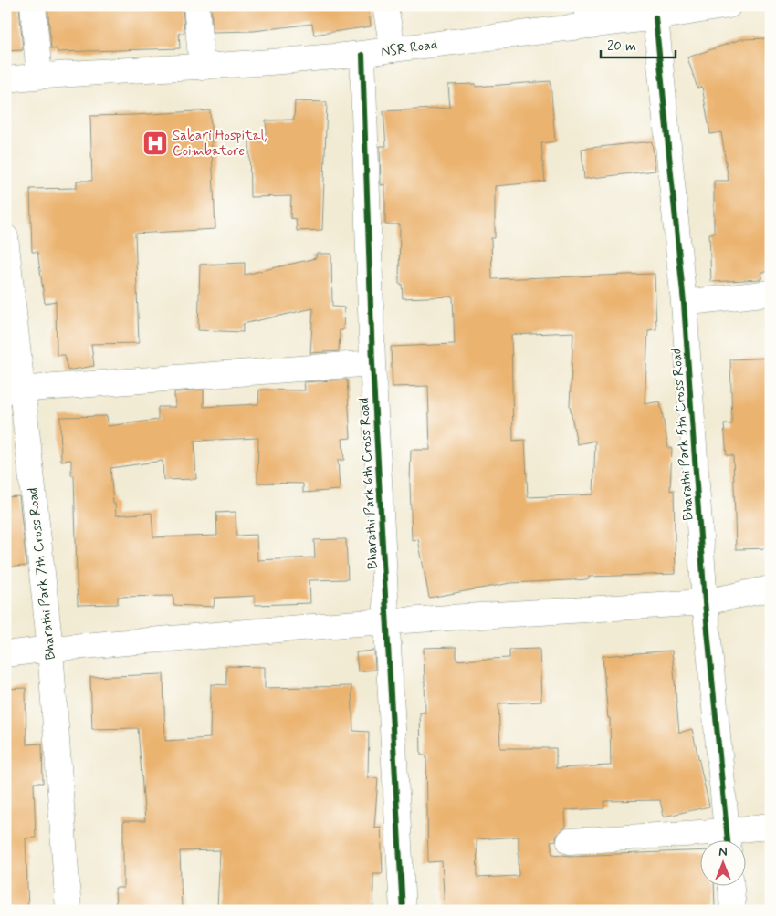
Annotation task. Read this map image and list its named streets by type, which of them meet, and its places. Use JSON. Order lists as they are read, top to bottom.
{
  "streets": {
    "street": [
      "NSR Road",
      "Bharathi Park 5th Cross Road",
      "Bharathi Park 6th Cross Road",
      "Bharathi Park 7th Cross Road"
    ]
  },
  "crossings": [
    ["NSR Road", "Bharathi Park 5th Cross Road"],
    ["NSR Road", "Bharathi Park 6th Cross Road"]
  ],
  "places": {
    "hospital": ["Sabari Hospital, Coimbatore"]
  },
  "scale_bar": "20 m",
  "north": "top"
}
